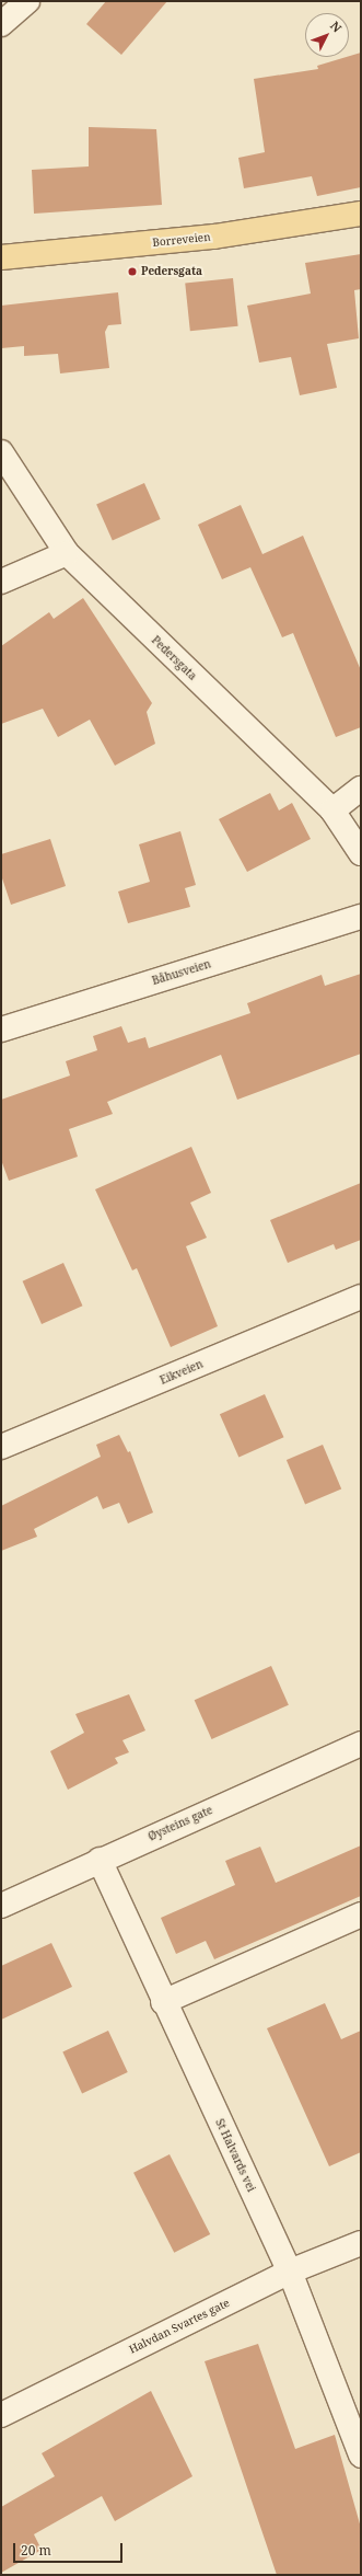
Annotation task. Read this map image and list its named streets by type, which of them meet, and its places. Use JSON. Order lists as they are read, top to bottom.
{
  "streets": {
    "main road": ["Borreveien"],
    "street": [
      "Pedersgata",
      "Båhusveien",
      "Eikveien",
      "Øysteins gate",
      "St Halvards vei",
      "Halvdan Svartes gate"
    ]
  },
  "crossings": [
    ["Øysteins gate", "St Halvards vei"],
    ["St Halvards vei", "Halvdan Svartes gate"]
  ],
  "places": ["Pedersgata"],
  "scale_bar": "20 m",
  "north": "top right"
}
